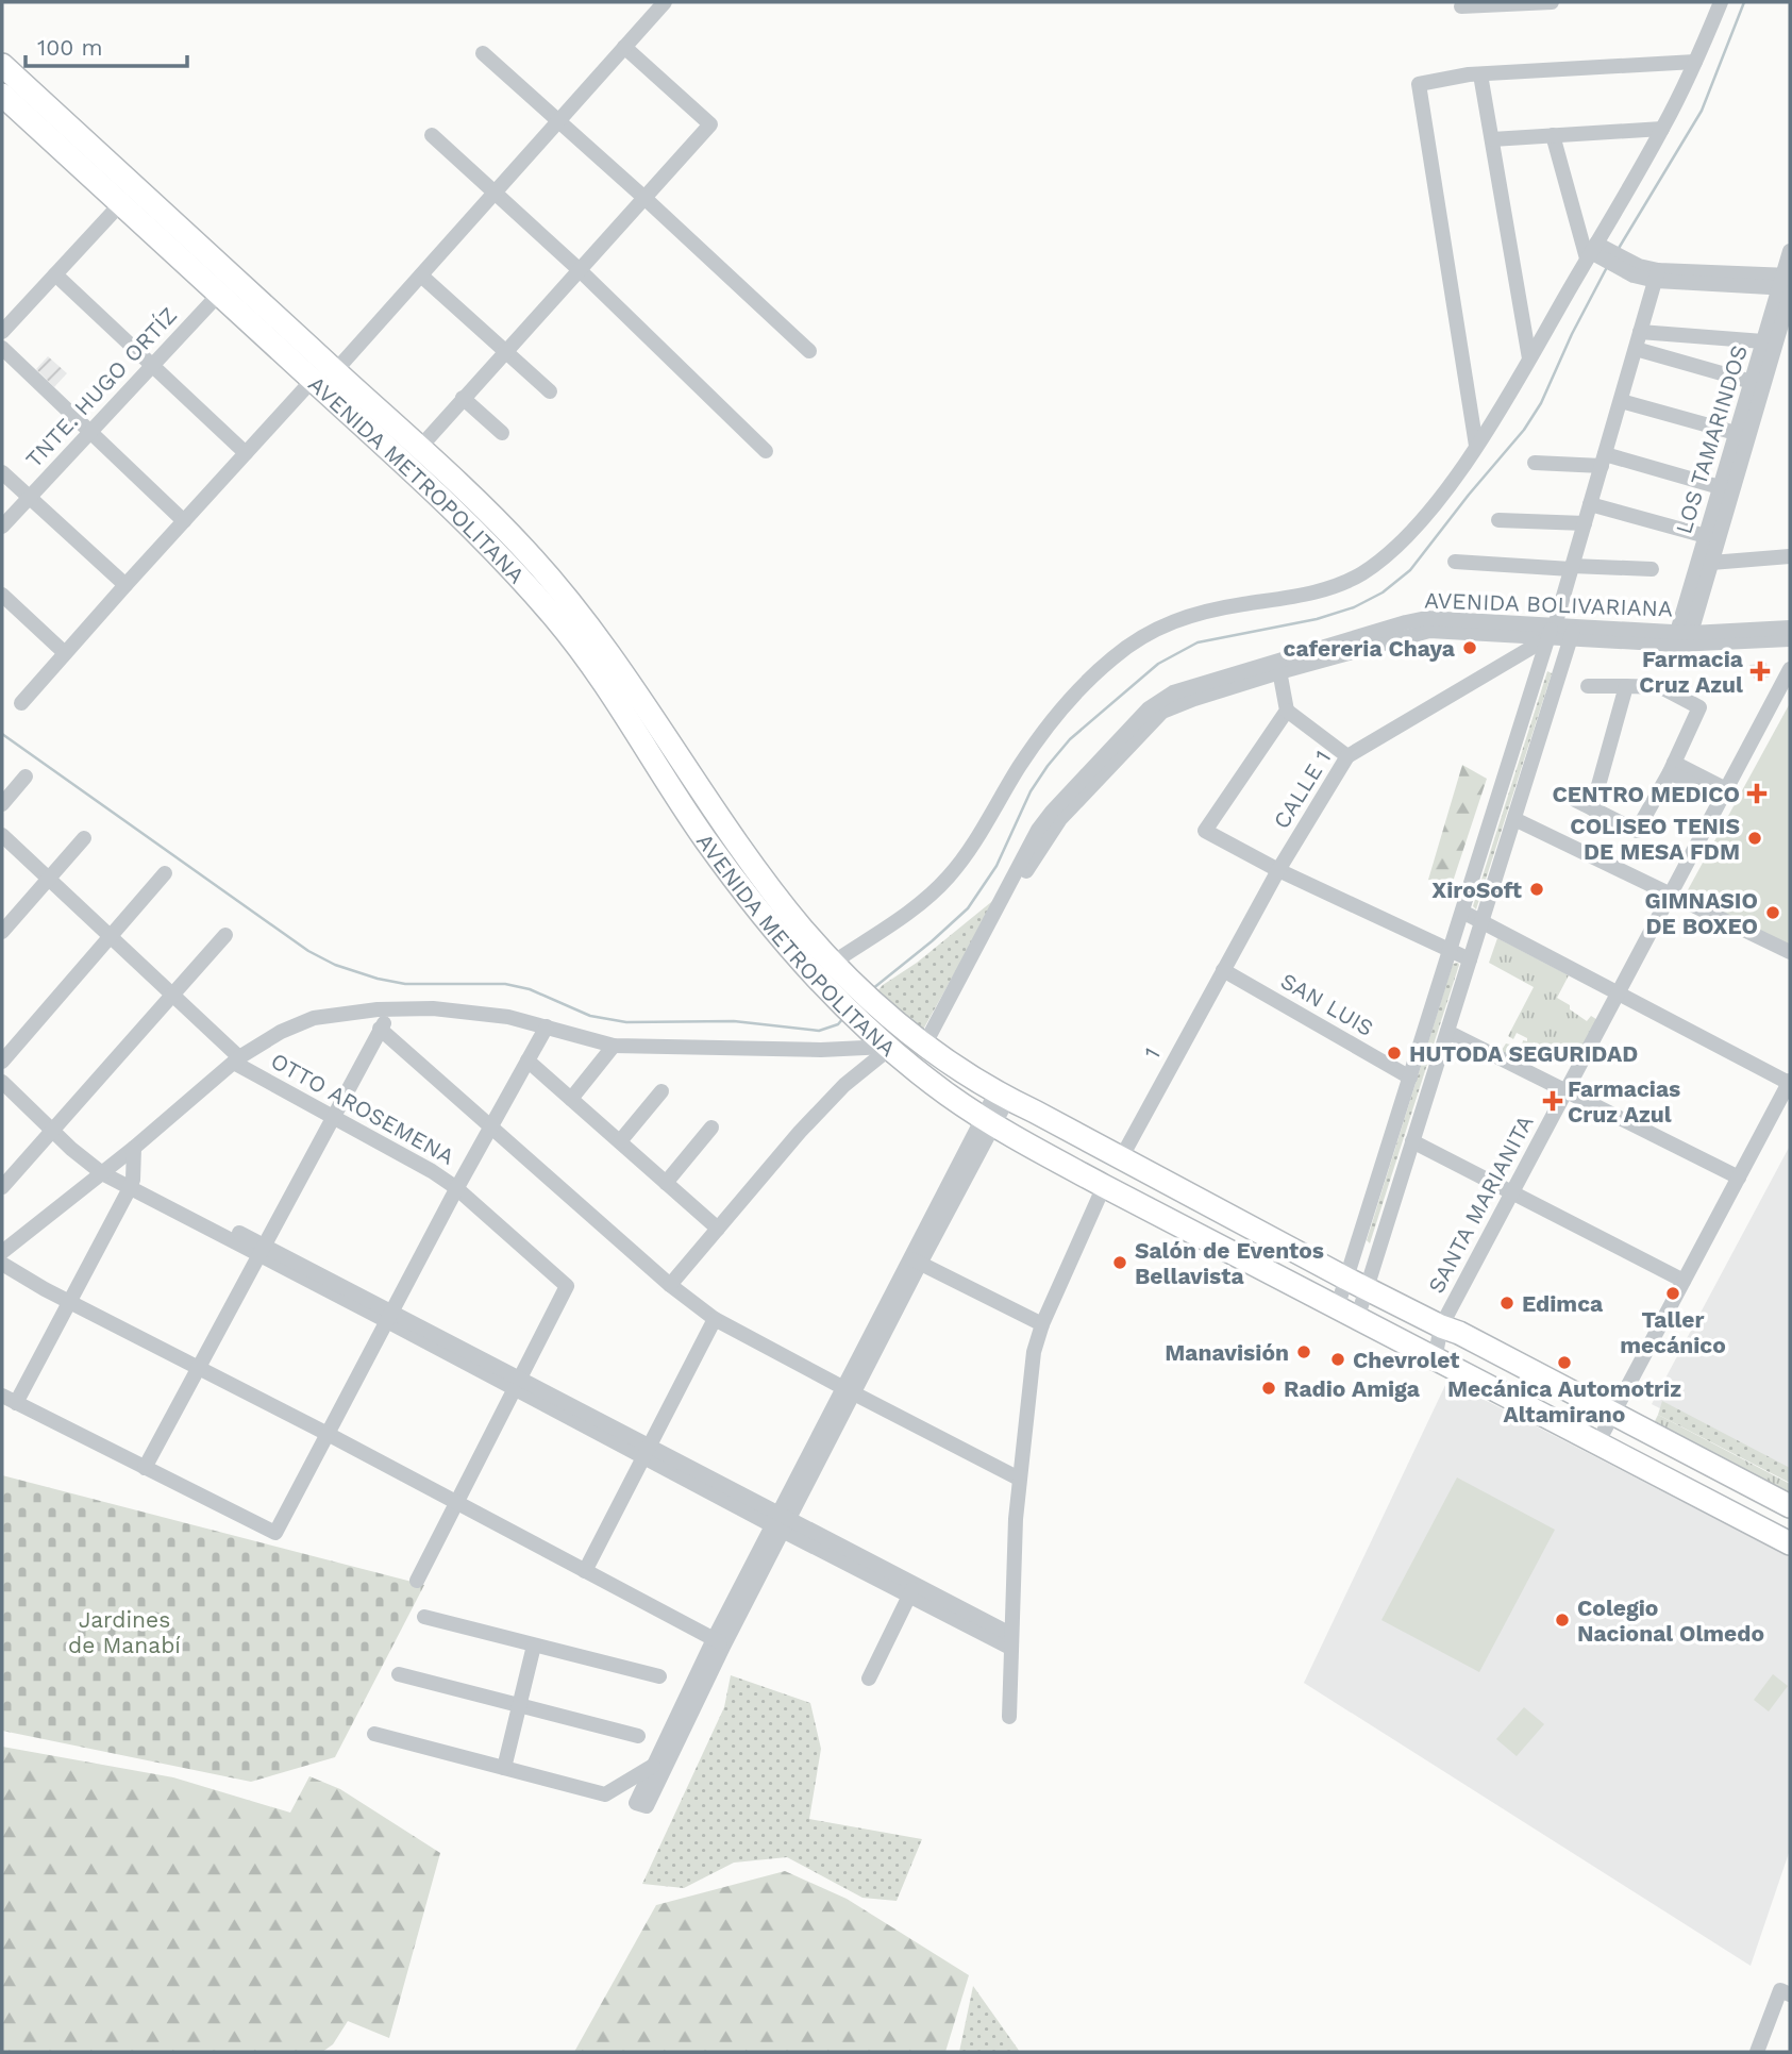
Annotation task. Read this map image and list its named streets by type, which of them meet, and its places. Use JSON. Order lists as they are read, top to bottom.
{
  "streets": {
    "highway": ["AVENIDA METROPOLITANA"],
    "street": [
      "TNTE. HUGO ORTÍZ",
      "LOS TAMARINDOS",
      "AVENIDA BOLIVARIANA",
      "CALLE 1",
      "SAN LUIS",
      "1",
      "OTTO AROSEMENA",
      "SANTA MARIANITA"
    ]
  },
  "crossings": [
    ["TNTE. HUGO ORTÍZ", "AVENIDA METROPOLITANA"],
    ["LOS TAMARINDOS", "AVENIDA BOLIVARIANA"],
    ["AVENIDA METROPOLITANA", "SANTA MARIANITA"],
    ["AVENIDA BOLIVARIANA", "CALLE 1"],
    ["CALLE 1", "SAN LUIS"],
    ["CALLE 1", "1"],
    ["SAN LUIS", "1"]
  ],
  "parks": ["Jardines de Manabí"],
  "places": {
    "other": [
      "cafereria Chaya",
      "COLISEO TENIS DE MESA FDM",
      "XiroSoft",
      "GIMNASIO DE BOXEO",
      "HUTODA SEGURIDAD",
      "Salón de Eventos Bellavista",
      "Taller mecánico",
      "Edimca",
      "Manavisión",
      "Chevrolet",
      "Mecánica Automotriz Altamirano",
      "Radio Amiga",
      "Colegio Nacional Olmedo"
    ],
    "health": ["Farmacia Cruz Azul", "CENTRO MEDICO", "Farmacias Cruz Azul"]
  },
  "scale_bar": "100 m"
}
